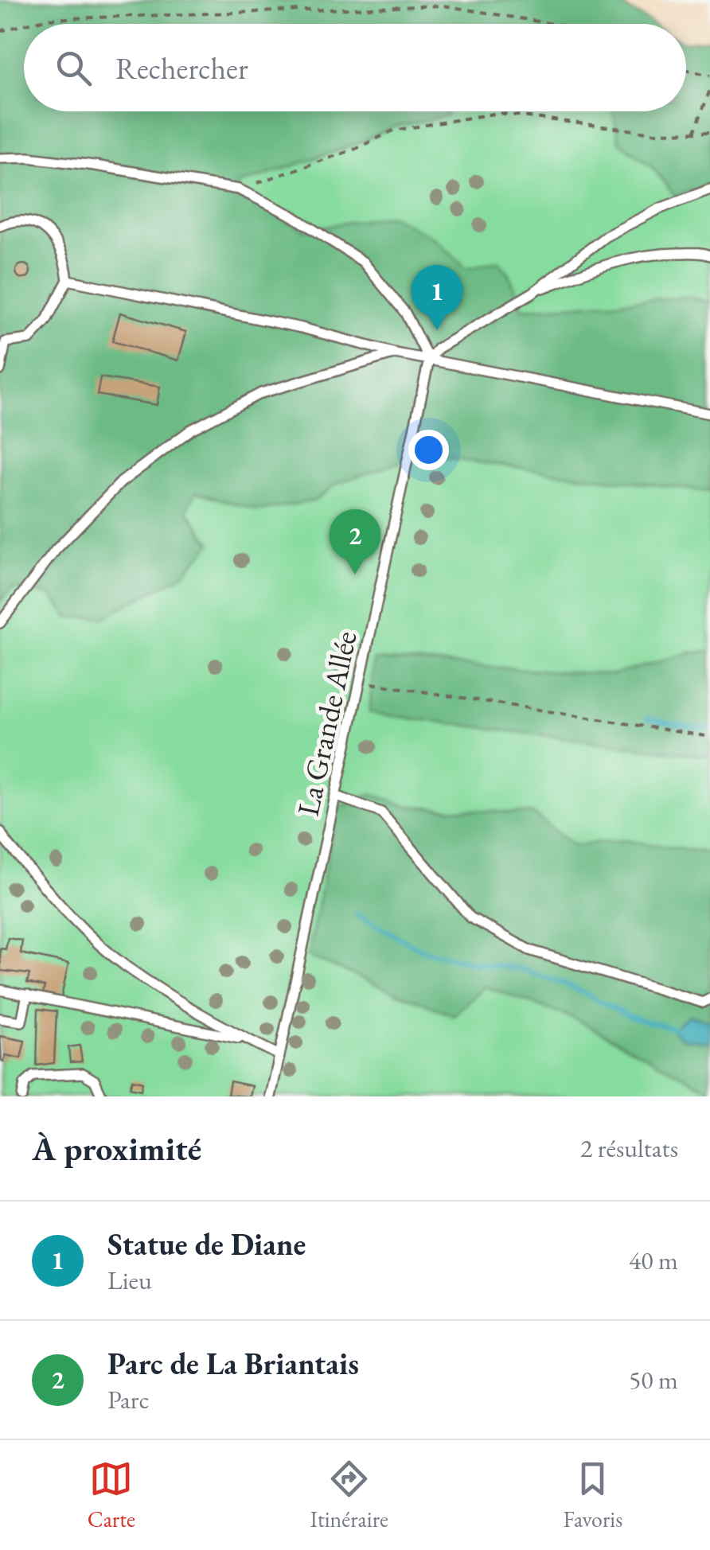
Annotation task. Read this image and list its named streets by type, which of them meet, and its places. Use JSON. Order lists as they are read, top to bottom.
{
  "streets": {
    "lane": ["La Grande Allée"]
  },
  "page": {
    "search": "Rechercher",
    "pins": ["1", "2"],
    "heading": ["À proximité", "2 résultats"],
    "list": [
      {
        "mark": "1",
        "name": "Statue de Diane",
        "note": "Lieu",
        "value": "40 m"
      },
      {
        "mark": "2",
        "name": "Parc de La Briantais",
        "note": "Parc",
        "value": "50 m"
      }
    ],
    "nav": ["Carte", "Itinéraire", "Favoris"]
  }
}
